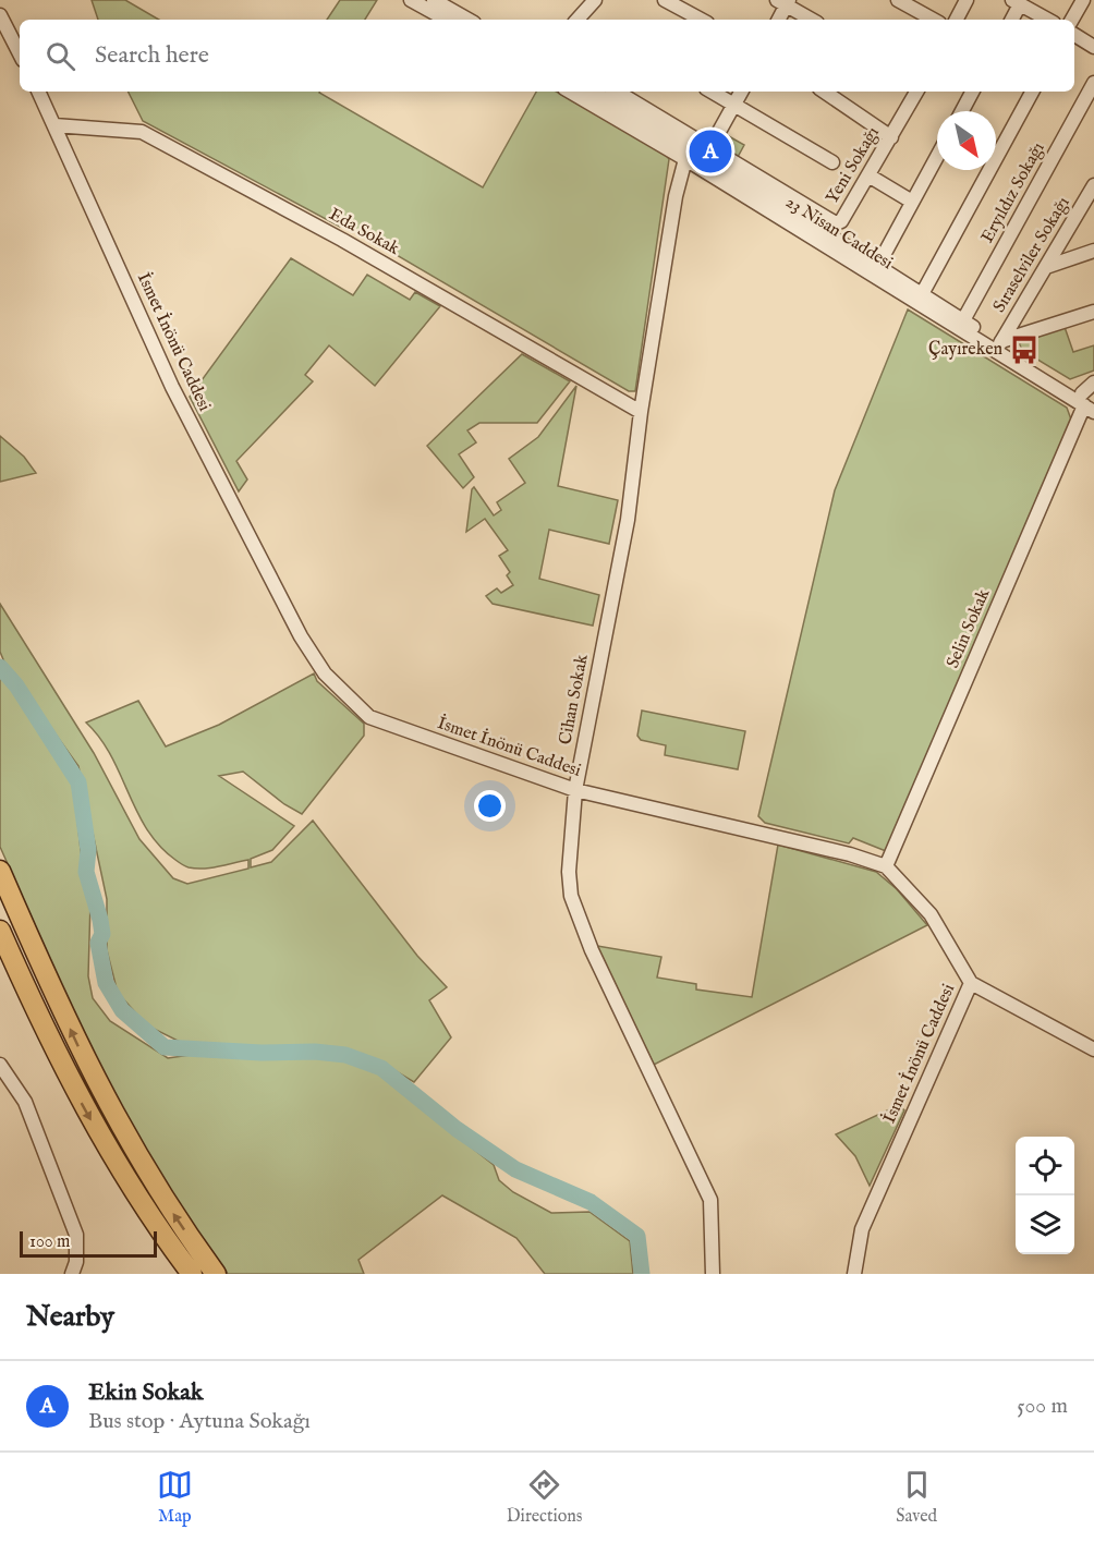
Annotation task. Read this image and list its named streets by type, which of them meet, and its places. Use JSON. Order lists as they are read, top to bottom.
{
  "streets": {
    "street": [
      "Yeni Sokağı",
      "Eryıldız Sokağı",
      "Eda Sokak",
      "23 Nisan Caddesi",
      "Sıraselviler Sokağı",
      "İsmet İnönü Caddesi",
      "Selin Sokak",
      "Cihan Sokak"
    ]
  },
  "crossings": [
    ["Eryıldız Sokağı", "23 Nisan Caddesi"],
    ["Eda Sokak", "İsmet İnönü Caddesi"],
    ["Eda Sokak", "Cihan Sokak"],
    ["23 Nisan Caddesi", "Sıraselviler Sokağı"],
    ["23 Nisan Caddesi", "Selin Sokak"],
    ["23 Nisan Caddesi", "Cihan Sokak"],
    ["İsmet İnönü Caddesi", "Selin Sokak"],
    ["İsmet İnönü Caddesi", "Cihan Sokak"]
  ],
  "places": {
    "bus stop": ["Çayıreken"]
  },
  "scale_bar": "100 m",
  "north": "bottom right",
  "page": {
    "search": "Search here",
    "pins": "A",
    "scale": "100 m",
    "heading": "Nearby",
    "list": [
      {
        "mark": "A",
        "name": "Ekin Sokak",
        "note": "Bus stop · Aytuna Sokağı",
        "value": "500 m"
      }
    ],
    "nav": ["Map", "Directions", "Saved"]
  }
}
